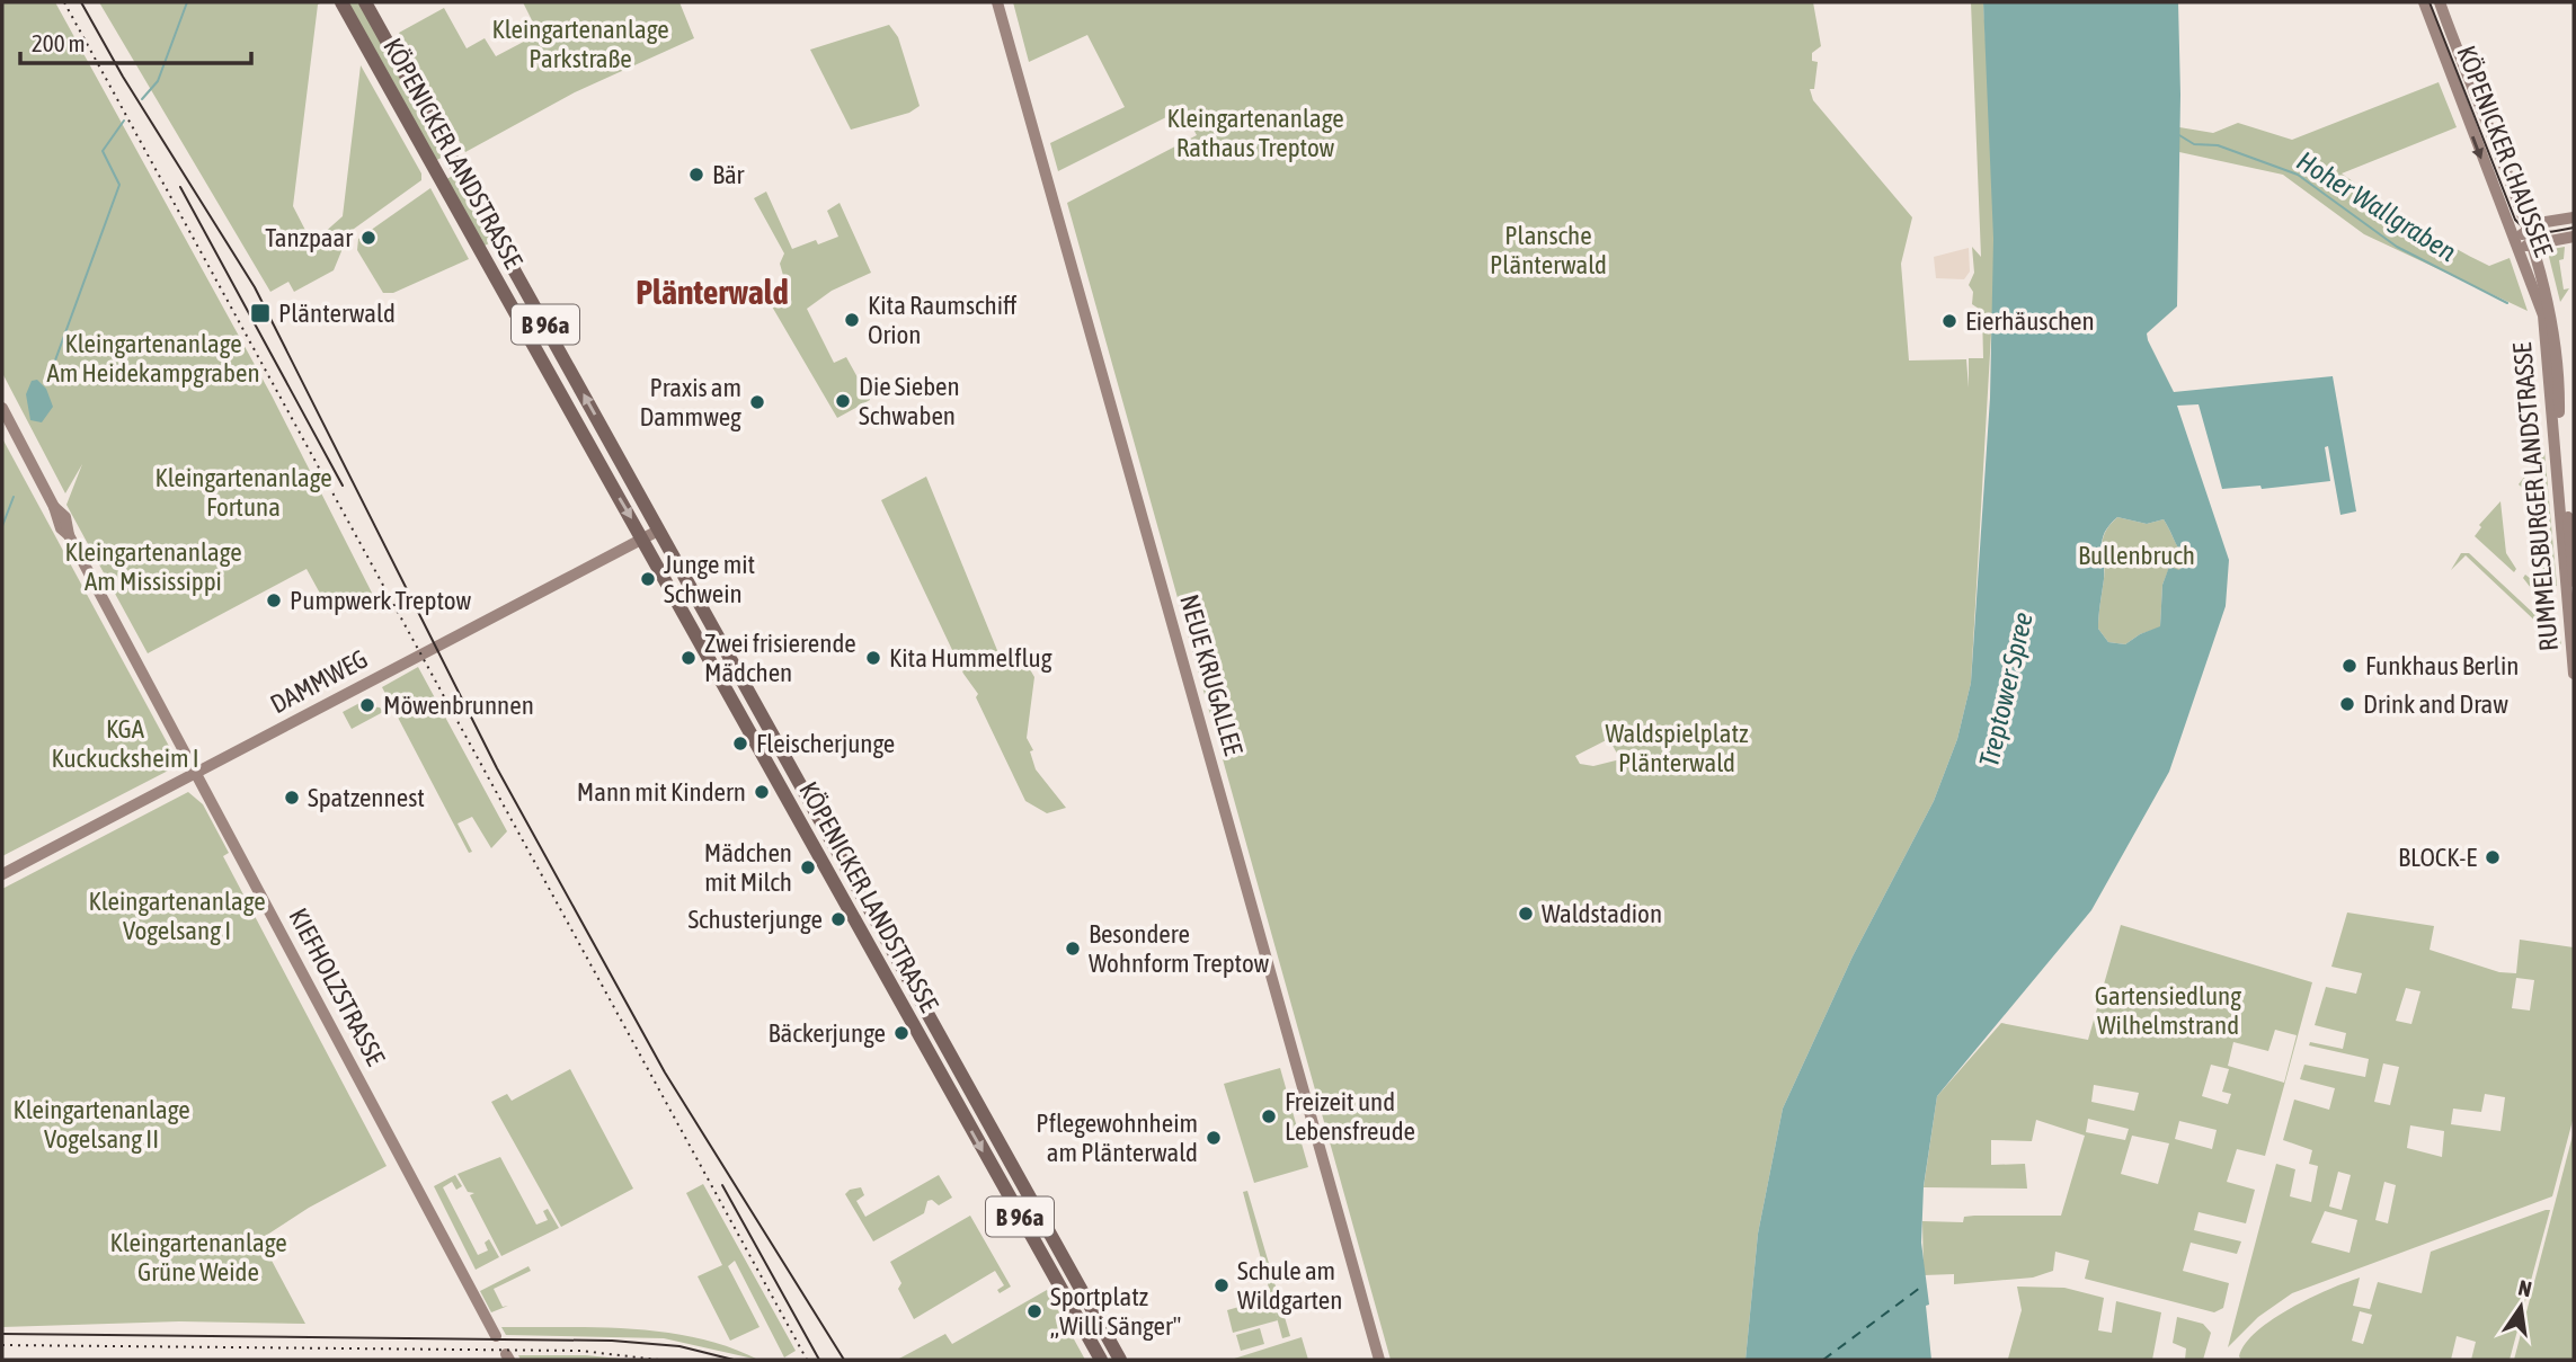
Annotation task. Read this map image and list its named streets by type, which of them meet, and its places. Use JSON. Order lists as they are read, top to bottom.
{
  "streets": {
    "main road": ["KÖPENICKER LANDSTRASSE", "B 96a"],
    "street": [
      "KÖPENICKER CHAUSSEE",
      "RUMMELSBURGER LANDSTRASSE",
      "NEUE KRUGALLEE",
      "DAMMWEG",
      "KIEFHOLZSTRASSE"
    ]
  },
  "crossings": [
    ["KÖPENICKER CHAUSSEE", "RUMMELSBURGER LANDSTRASSE"],
    ["KÖPENICKER LANDSTRASSE", "DAMMWEG"],
    ["DAMMWEG", "KIEFHOLZSTRASSE"]
  ],
  "districts": ["Plänterwald"],
  "water": ["Hoher Wallgraben", "Treptower Spree"],
  "parks": [
    "Kleingartenanlage Parkstraße",
    "Kleingartenanlage Rathaus Treptow",
    "Plansche Plänterwald",
    "Kleingartenanlage Am Heidekampgraben",
    "Kleingartenanlage Fortuna",
    "Kleingartenanlage Am Mississippi",
    "Bullenbruch",
    "KGA Kuckucksheim I",
    "Waldspielplatz Plänterwald",
    "Kleingartenanlage Vogelsang I",
    "Gartensiedlung Wilhelmstrand",
    "Kleingartenanlage Vogelsang II",
    "Kleingartenanlage Grüne Weide"
  ],
  "places": {
    "other": [
      "Bär",
      "Tanzpaar",
      "Kita Raumschiff Orion",
      "Eierhäuschen",
      "Die Sieben Schwaben",
      "Praxis am Dammweg",
      "Junge mit Schwein",
      "Pumpwerk Treptow",
      "Zwei frisierende Mädchen",
      "Kita Hummelflug",
      "Funkhaus Berlin",
      "Drink and Draw",
      "Möwenbrunnen",
      "Fleischerjunge",
      "Mann mit Kindern",
      "Spatzennest",
      "BLOCK-E",
      "Mädchen mit Milch",
      "Waldstadion",
      "Schusterjunge",
      "Besondere Wohnform Treptow",
      "Bäckerjunge",
      "Freizeit und Lebensfreude",
      "Pflegewohnheim am Plänterwald",
      "Schule am Wildgarten",
      "Sportplatz „Willi Sänger\""
    ],
    "transit": ["Plänterwald"]
  },
  "scale_bar": "200 m",
  "north": "top"
}
